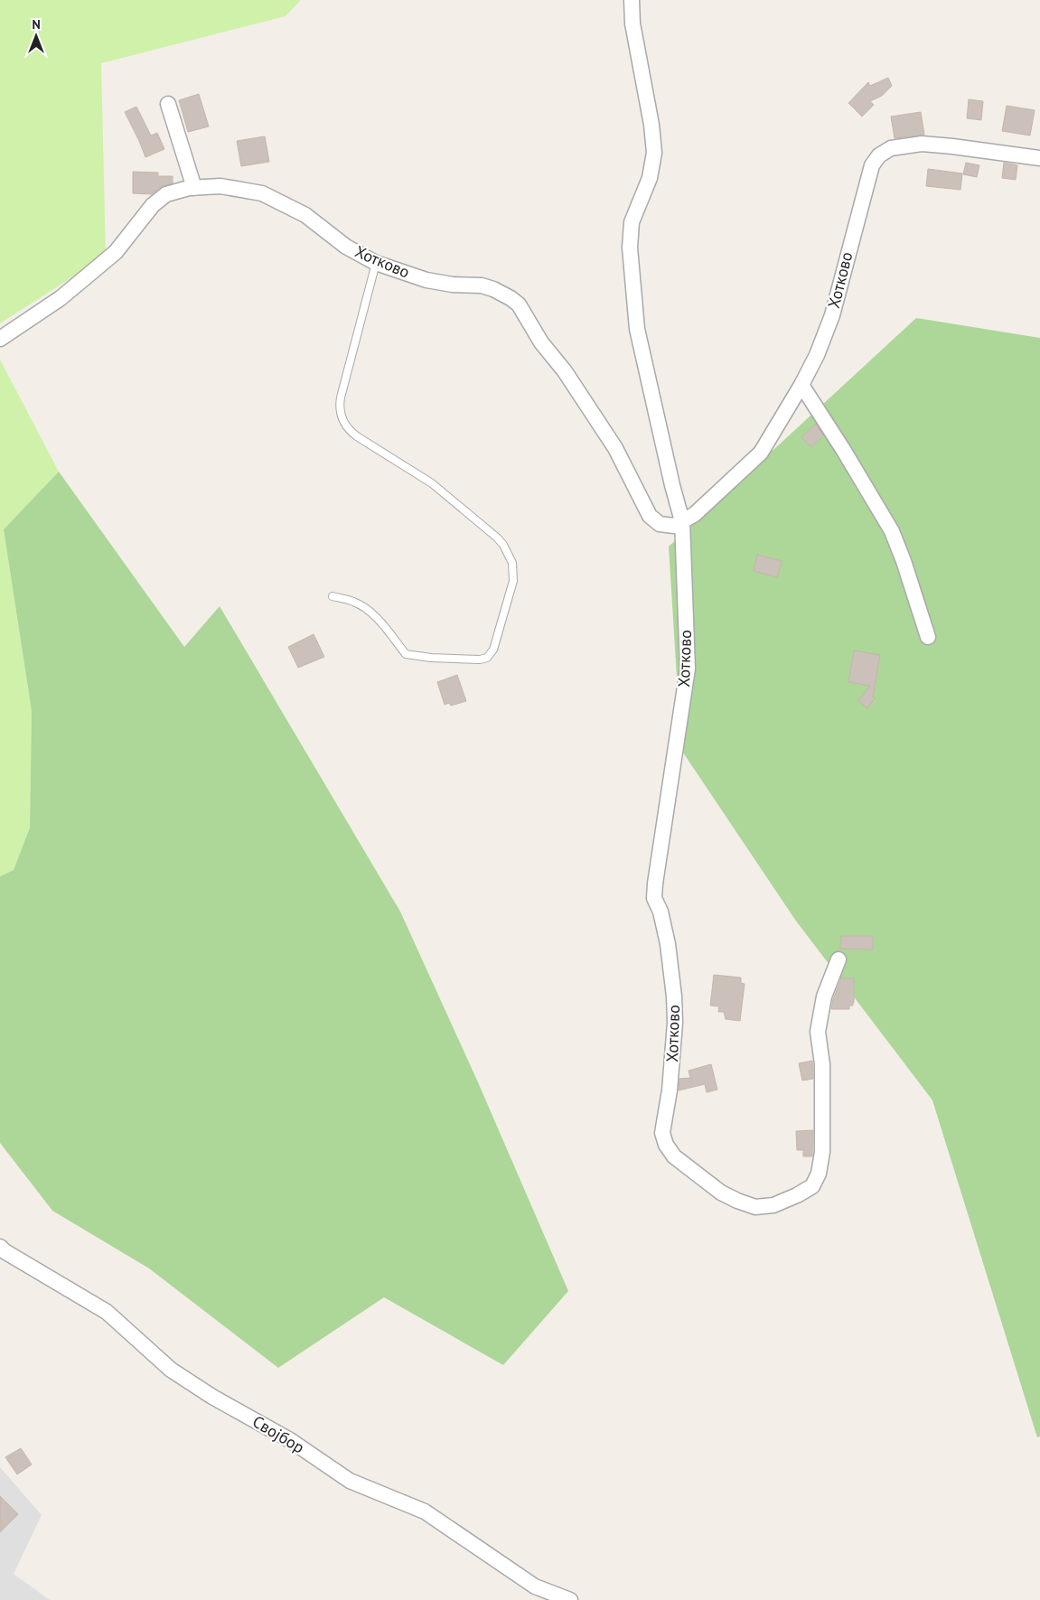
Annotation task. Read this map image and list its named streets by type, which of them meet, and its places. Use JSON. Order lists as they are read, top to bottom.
{
  "streets": {
    "street": ["Хотково", "Својбор"]
  },
  "north": "top"
}
